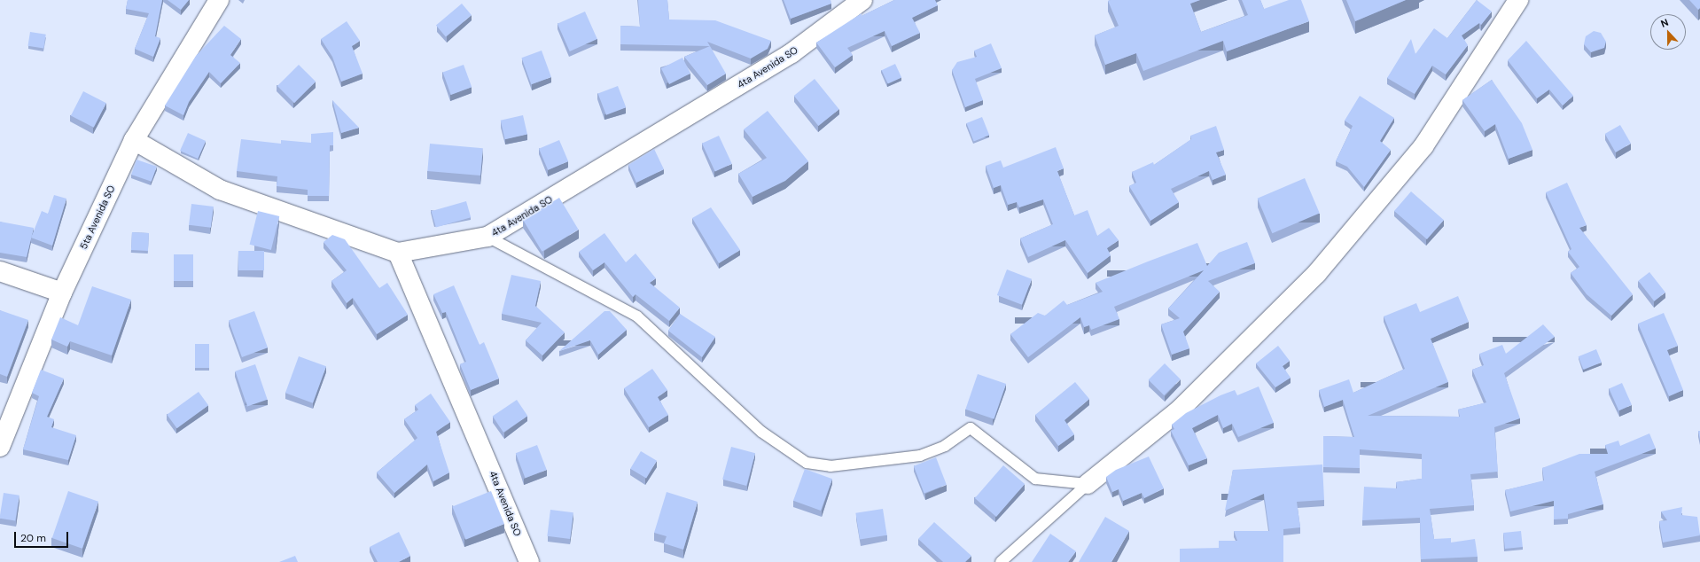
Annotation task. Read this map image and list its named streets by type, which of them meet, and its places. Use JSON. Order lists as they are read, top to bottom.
{
  "streets": {
    "street": ["4ta Avenida SO", "5ta Avenida SO"]
  },
  "scale_bar": "20 m",
  "north": "top"
}
